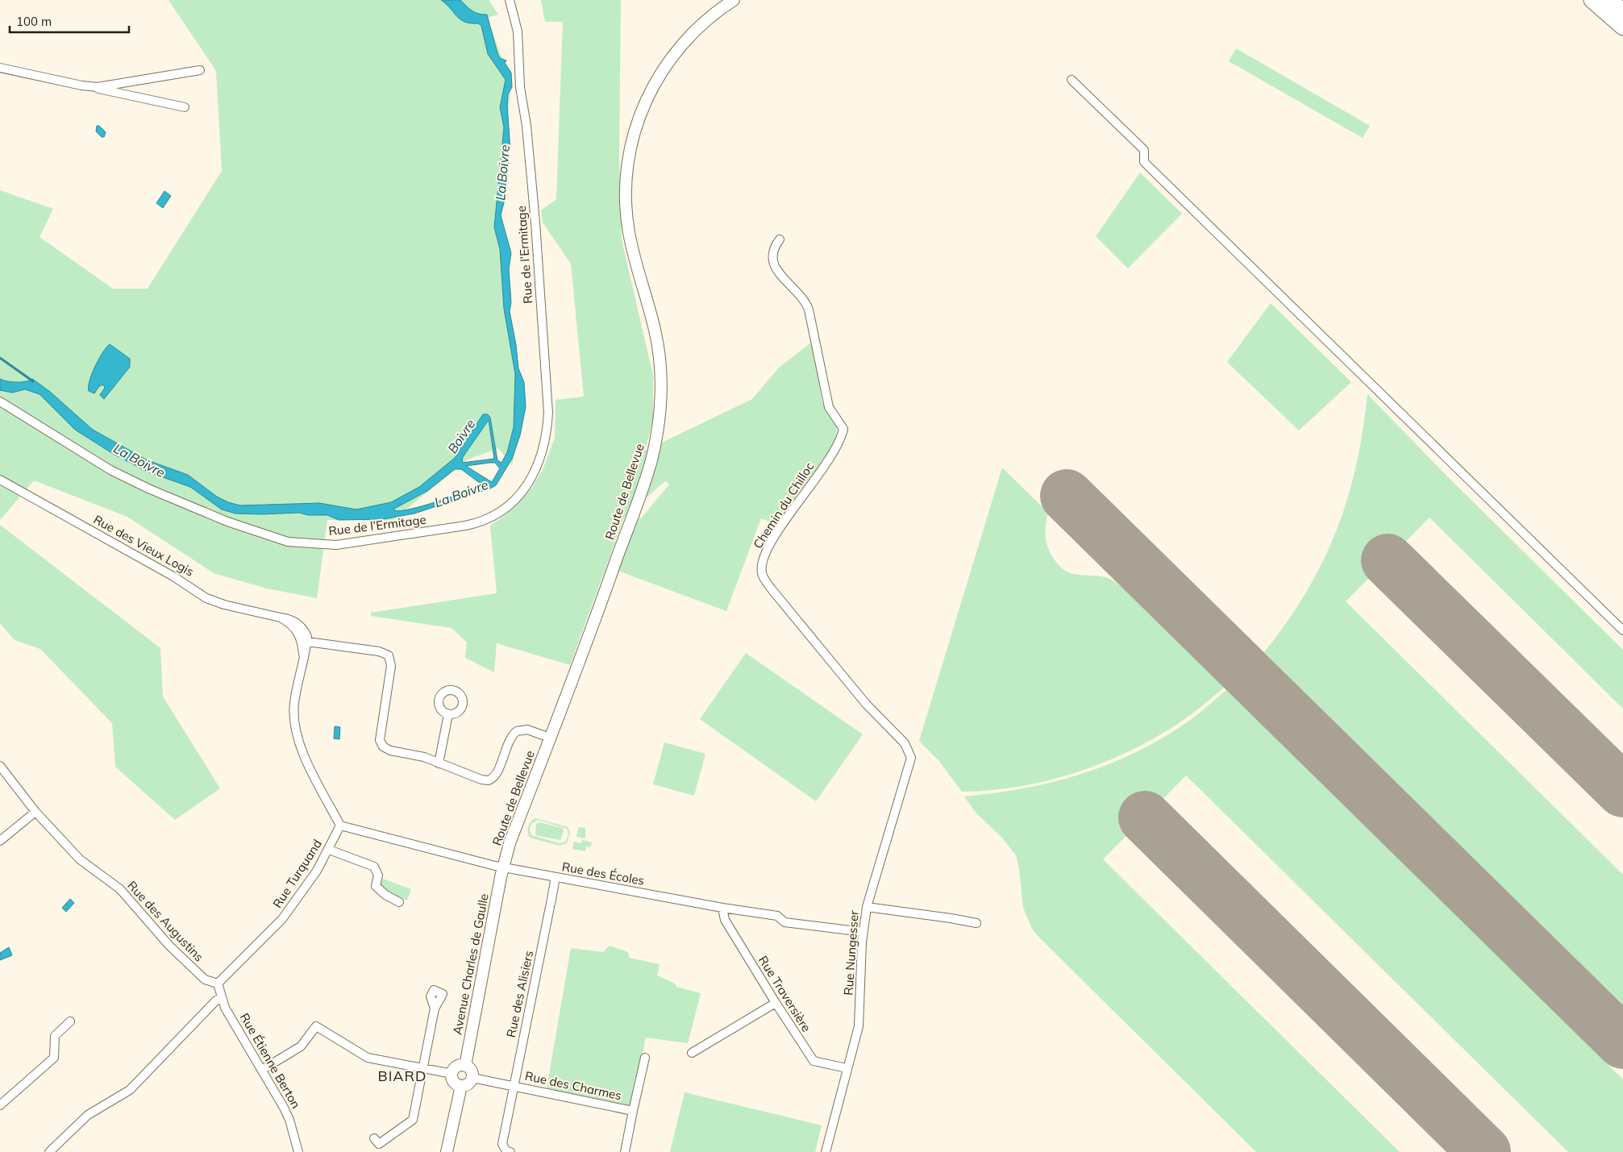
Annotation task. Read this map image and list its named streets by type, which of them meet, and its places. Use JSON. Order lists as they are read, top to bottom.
{
  "streets": {
    "street": [
      "Rue de l’Ermitage",
      "Route de Bellevue",
      "Chemin du Chilloc",
      "Rue des Vieux Logis",
      "Rue Turquand",
      "Rue des Écoles",
      "Rue des Augustins",
      "Rue Nungesser",
      "Avenue Charles de Gaulle",
      "Rue des Alisiers",
      "Rue Traversière",
      "Rue Étienne Berton",
      "Rue des Charmes"
    ]
  },
  "crossings": [
    ["Route de Bellevue", "Rue des Écoles"],
    ["Route de Bellevue", "Avenue Charles de Gaulle"],
    ["Chemin du Chilloc", "Rue Nungesser"],
    ["Rue Turquand", "Rue des Écoles"],
    ["Rue Turquand", "Rue des Augustins"],
    ["Rue Turquand", "Rue Étienne Berton"],
    ["Rue des Écoles", "Rue Nungesser"],
    ["Rue des Écoles", "Avenue Charles de Gaulle"],
    ["Rue des Écoles", "Rue des Alisiers"],
    ["Rue des Écoles", "Rue Traversière"],
    ["Rue des Augustins", "Rue Étienne Berton"],
    ["Rue Nungesser", "Rue Traversière"],
    ["Avenue Charles de Gaulle", "Rue des Charmes"],
    ["Rue des Alisiers", "Rue des Charmes"]
  ],
  "districts": ["BIARD"],
  "water": ["La Boivre", "Boivre"],
  "scale_bar": "100 m"
}
